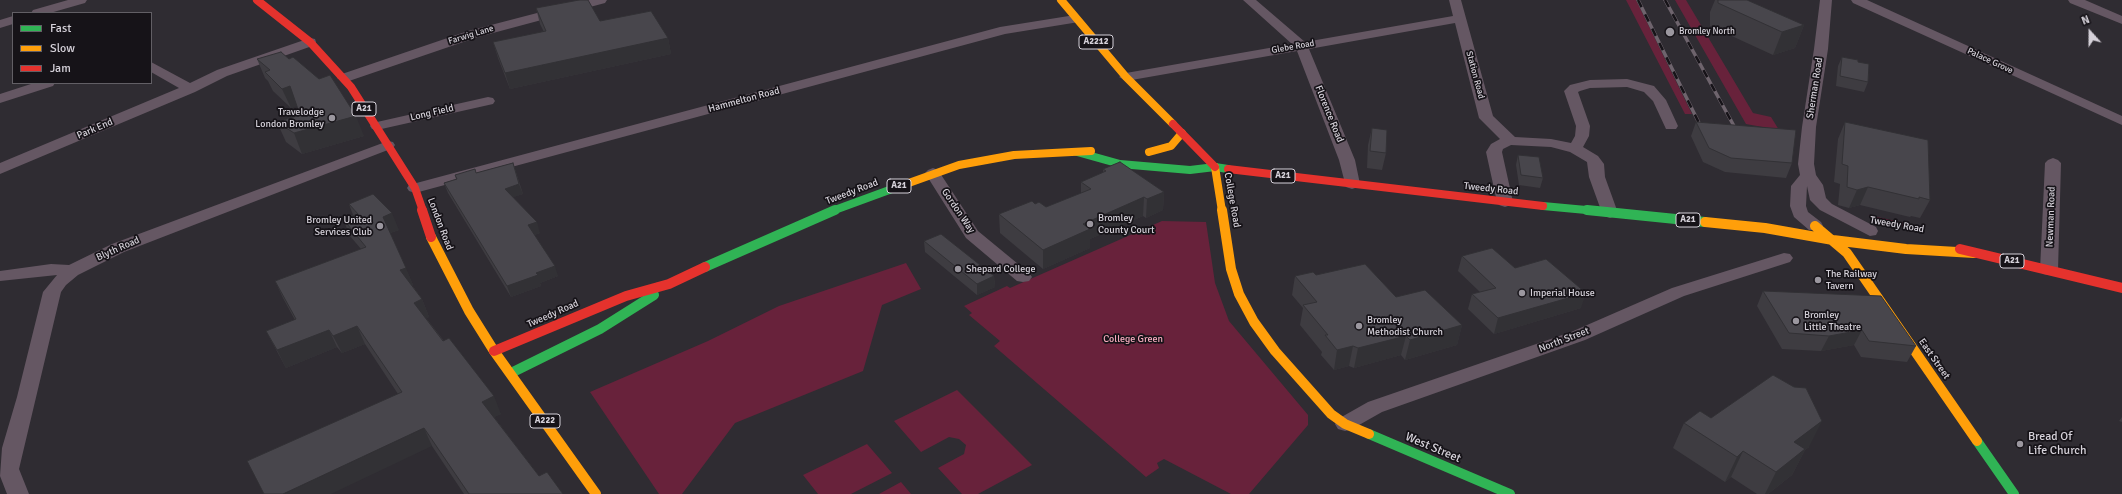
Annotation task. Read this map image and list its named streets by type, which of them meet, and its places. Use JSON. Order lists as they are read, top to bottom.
{
  "streets": {
    "main road": [
      "A2212",
      "A21",
      "Tweedy Road",
      "College Road",
      "London Road",
      "East Street",
      "A222",
      "West Street"
    ],
    "street": [
      "Farwig Lane",
      "Glebe Road",
      "Palace Grove",
      "Station Road",
      "Sherman Road",
      "Hammelton Road",
      "Long Field",
      "Florence Road",
      "Park End",
      "Gordon Way",
      "Newman Road",
      "Blyth Road",
      "North Street"
    ]
  },
  "crossings": [
    ["Farwig Lane", "London Road"],
    ["Glebe Road", "Station Road"],
    ["Glebe Road", "Florence Road"],
    ["Glebe Road", "College Road"],
    ["Sherman Road", "Tweedy Road"],
    ["Hammelton Road", "College Road"],
    ["Hammelton Road", "London Road"],
    ["Long Field", "London Road"],
    ["Florence Road", "Tweedy Road"],
    ["Park End", "London Road"],
    ["Tweedy Road", "College Road"],
    ["Tweedy Road", "Gordon Way"],
    ["Tweedy Road", "Newman Road"],
    ["Tweedy Road", "London Road"],
    ["Tweedy Road", "East Street"],
    ["College Road", "North Street"],
    ["College Road", "West Street"],
    ["London Road", "Blyth Road"],
    ["North Street", "West Street"]
  ],
  "parks": ["College Green"],
  "places": [
    "Bromley North",
    "Travelodge London Bromley",
    "Bromley County Court",
    "Bromley United Services Club",
    "Shepard College",
    "The Railway Tavern",
    "Imperial House",
    "Bromley Little Theatre",
    "Bromley Methodist Church",
    "Bread Of Life Church"
  ],
  "legend": ["Fast", "Slow", "Jam"],
  "north": "top"
}
